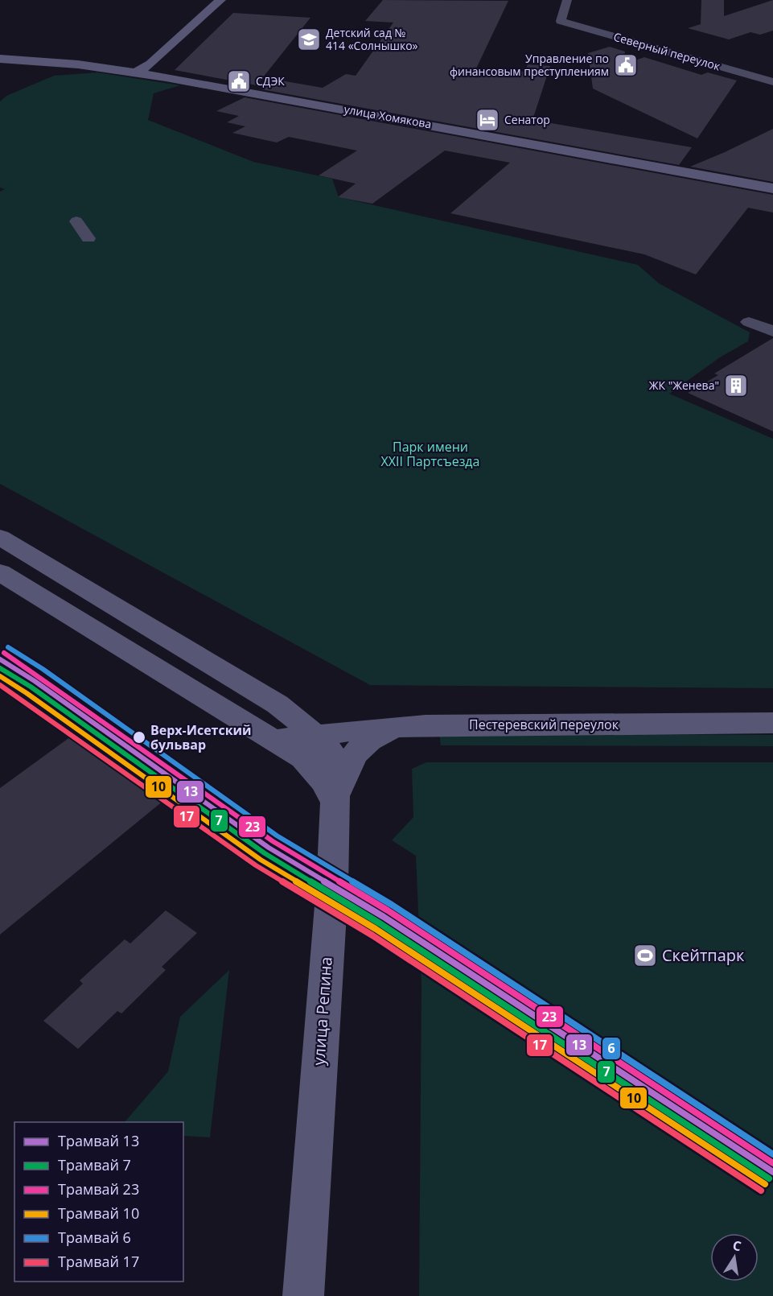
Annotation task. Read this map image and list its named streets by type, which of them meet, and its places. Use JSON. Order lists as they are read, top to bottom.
{
  "streets": {
    "street": [
      "Северный переулок",
      "улица Хомякова",
      "Пестеревский переулок",
      "улица Репина"
    ]
  },
  "crossings": [
    ["Пестеревский переулок", "улица Репина"]
  ],
  "parks": ["Парк имени XXII Партсъезда"],
  "places": {
    "school or university": ["Детский сад № 414 «Солнышко»"],
    "public building": ["Управление по финансовым преступлениям", "СДЭК"],
    "hotel": ["Сенатор"],
    "building": ["ЖК \"Женева\""],
    "other": ["Верх-Исетский бульвар"],
    "sports": ["Скейтпарк"]
  },
  "lines": [
    "tram line 6",
    "tram line 23",
    "tram line 13",
    "tram line 7",
    "tram line 10",
    "tram line 17"
  ],
  "legend": [
    "Трамвай 13",
    "Трамвай 7",
    "Трамвай 23",
    "Трамвай 10",
    "Трамвай 6",
    "Трамвай 17"
  ],
  "north": "top"
}
